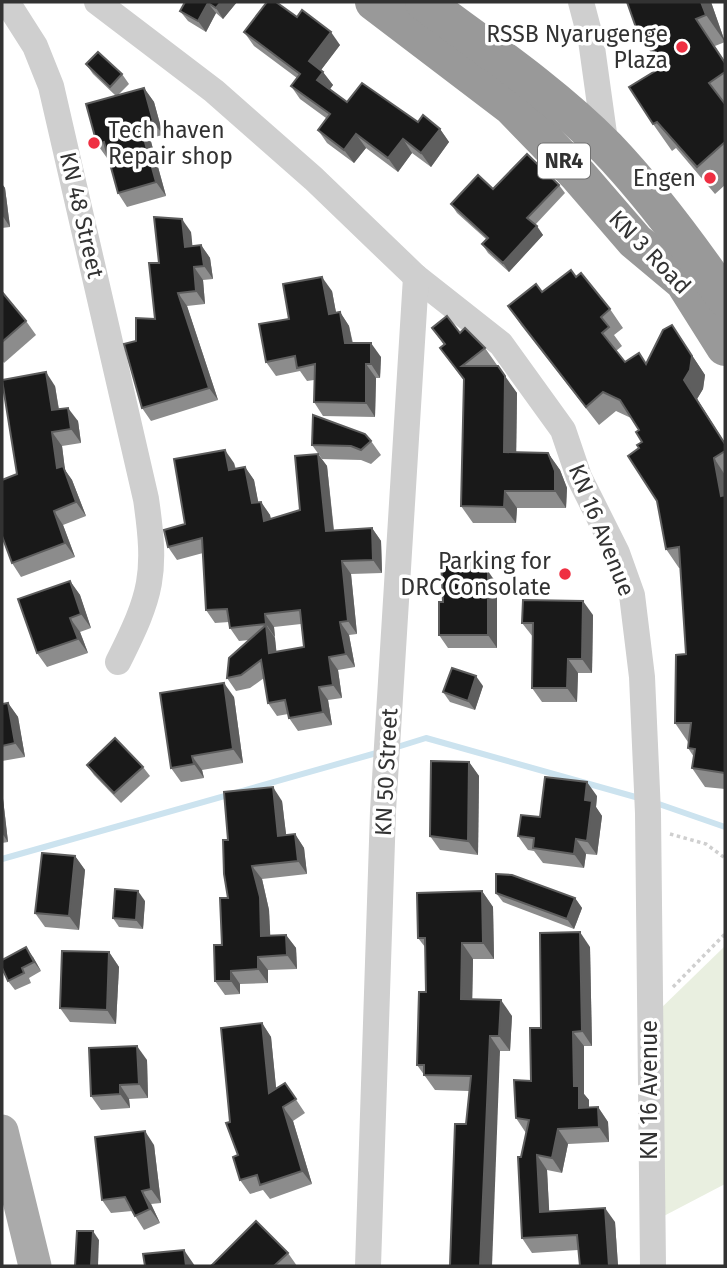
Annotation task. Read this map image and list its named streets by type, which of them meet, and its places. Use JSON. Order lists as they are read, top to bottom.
{
  "streets": {
    "highway": ["NR4", "KN 3 Road"],
    "street": ["KN 48 Street", "KN 16 Avenue", "KN 50 Street"]
  },
  "crossings": [
    ["KN 16 Avenue", "KN 50 Street"]
  ],
  "places": [
    "RSSB Nyarugenge Plaza",
    "Tech haven Repair shop",
    "Engen",
    "Parking for DRC Consolate"
  ]
}
